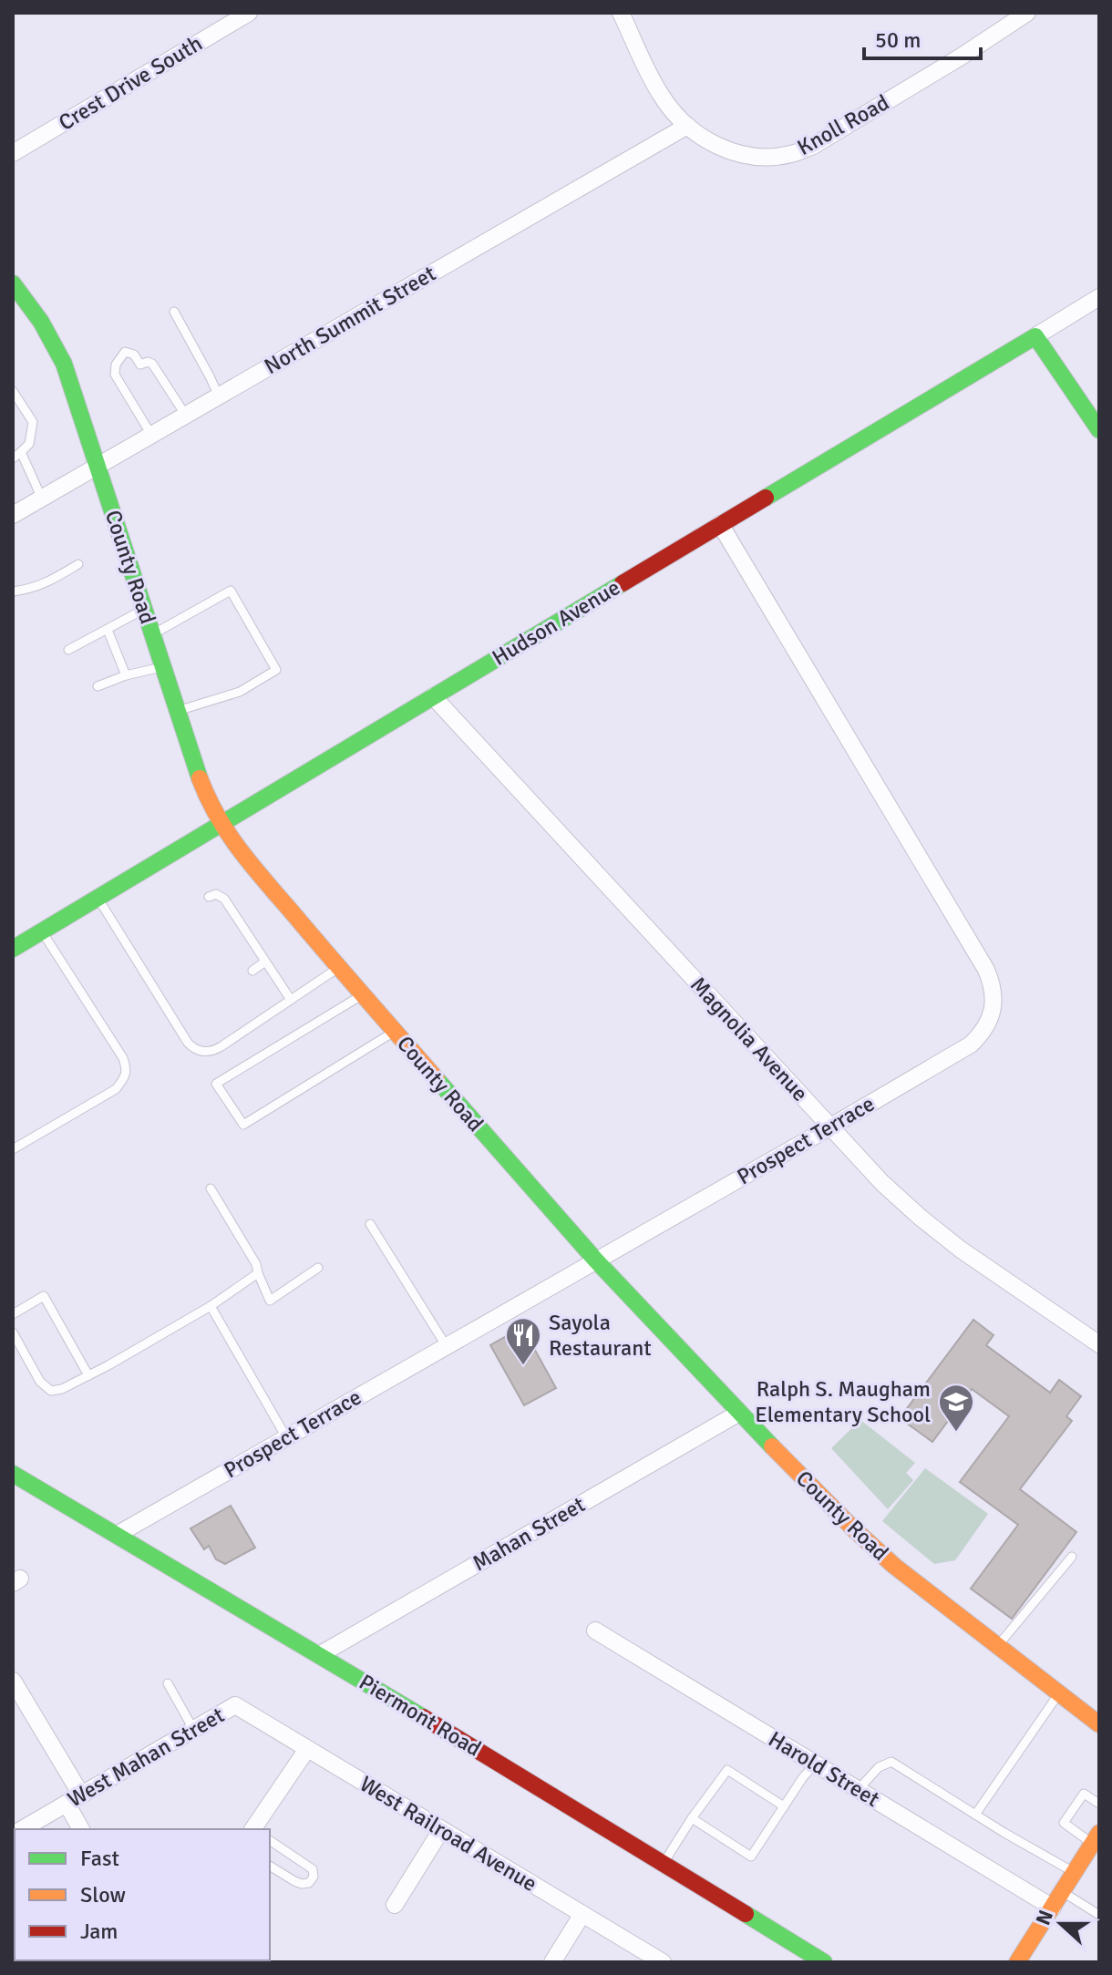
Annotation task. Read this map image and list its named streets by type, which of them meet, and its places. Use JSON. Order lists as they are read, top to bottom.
{
  "streets": {
    "street": [
      "Crest Drive South",
      "Knoll Road",
      "North Summit Street",
      "County Road",
      "Hudson Avenue",
      "Magnolia Avenue",
      "Prospect Terrace",
      "Mahan Street",
      "Piermont Road",
      "West Mahan Street",
      "Harold Street",
      "West Railroad Avenue"
    ]
  },
  "crossings": [
    ["Knoll Road", "North Summit Street"],
    ["North Summit Street", "County Road"],
    ["County Road", "Hudson Avenue"],
    ["County Road", "Prospect Terrace"],
    ["County Road", "Mahan Street"],
    ["Hudson Avenue", "Magnolia Avenue"],
    ["Hudson Avenue", "Prospect Terrace"],
    ["Magnolia Avenue", "Prospect Terrace"],
    ["Prospect Terrace", "Piermont Road"],
    ["Mahan Street", "Piermont Road"],
    ["West Mahan Street", "West Railroad Avenue"]
  ],
  "places": {
    "restaurant": ["Sayola Restaurant"],
    "school or university": ["Ralph S. Maugham Elementary School"]
  },
  "legend": ["Fast", "Slow", "Jam"],
  "scale_bar": "50 m",
  "north": "left"
}
